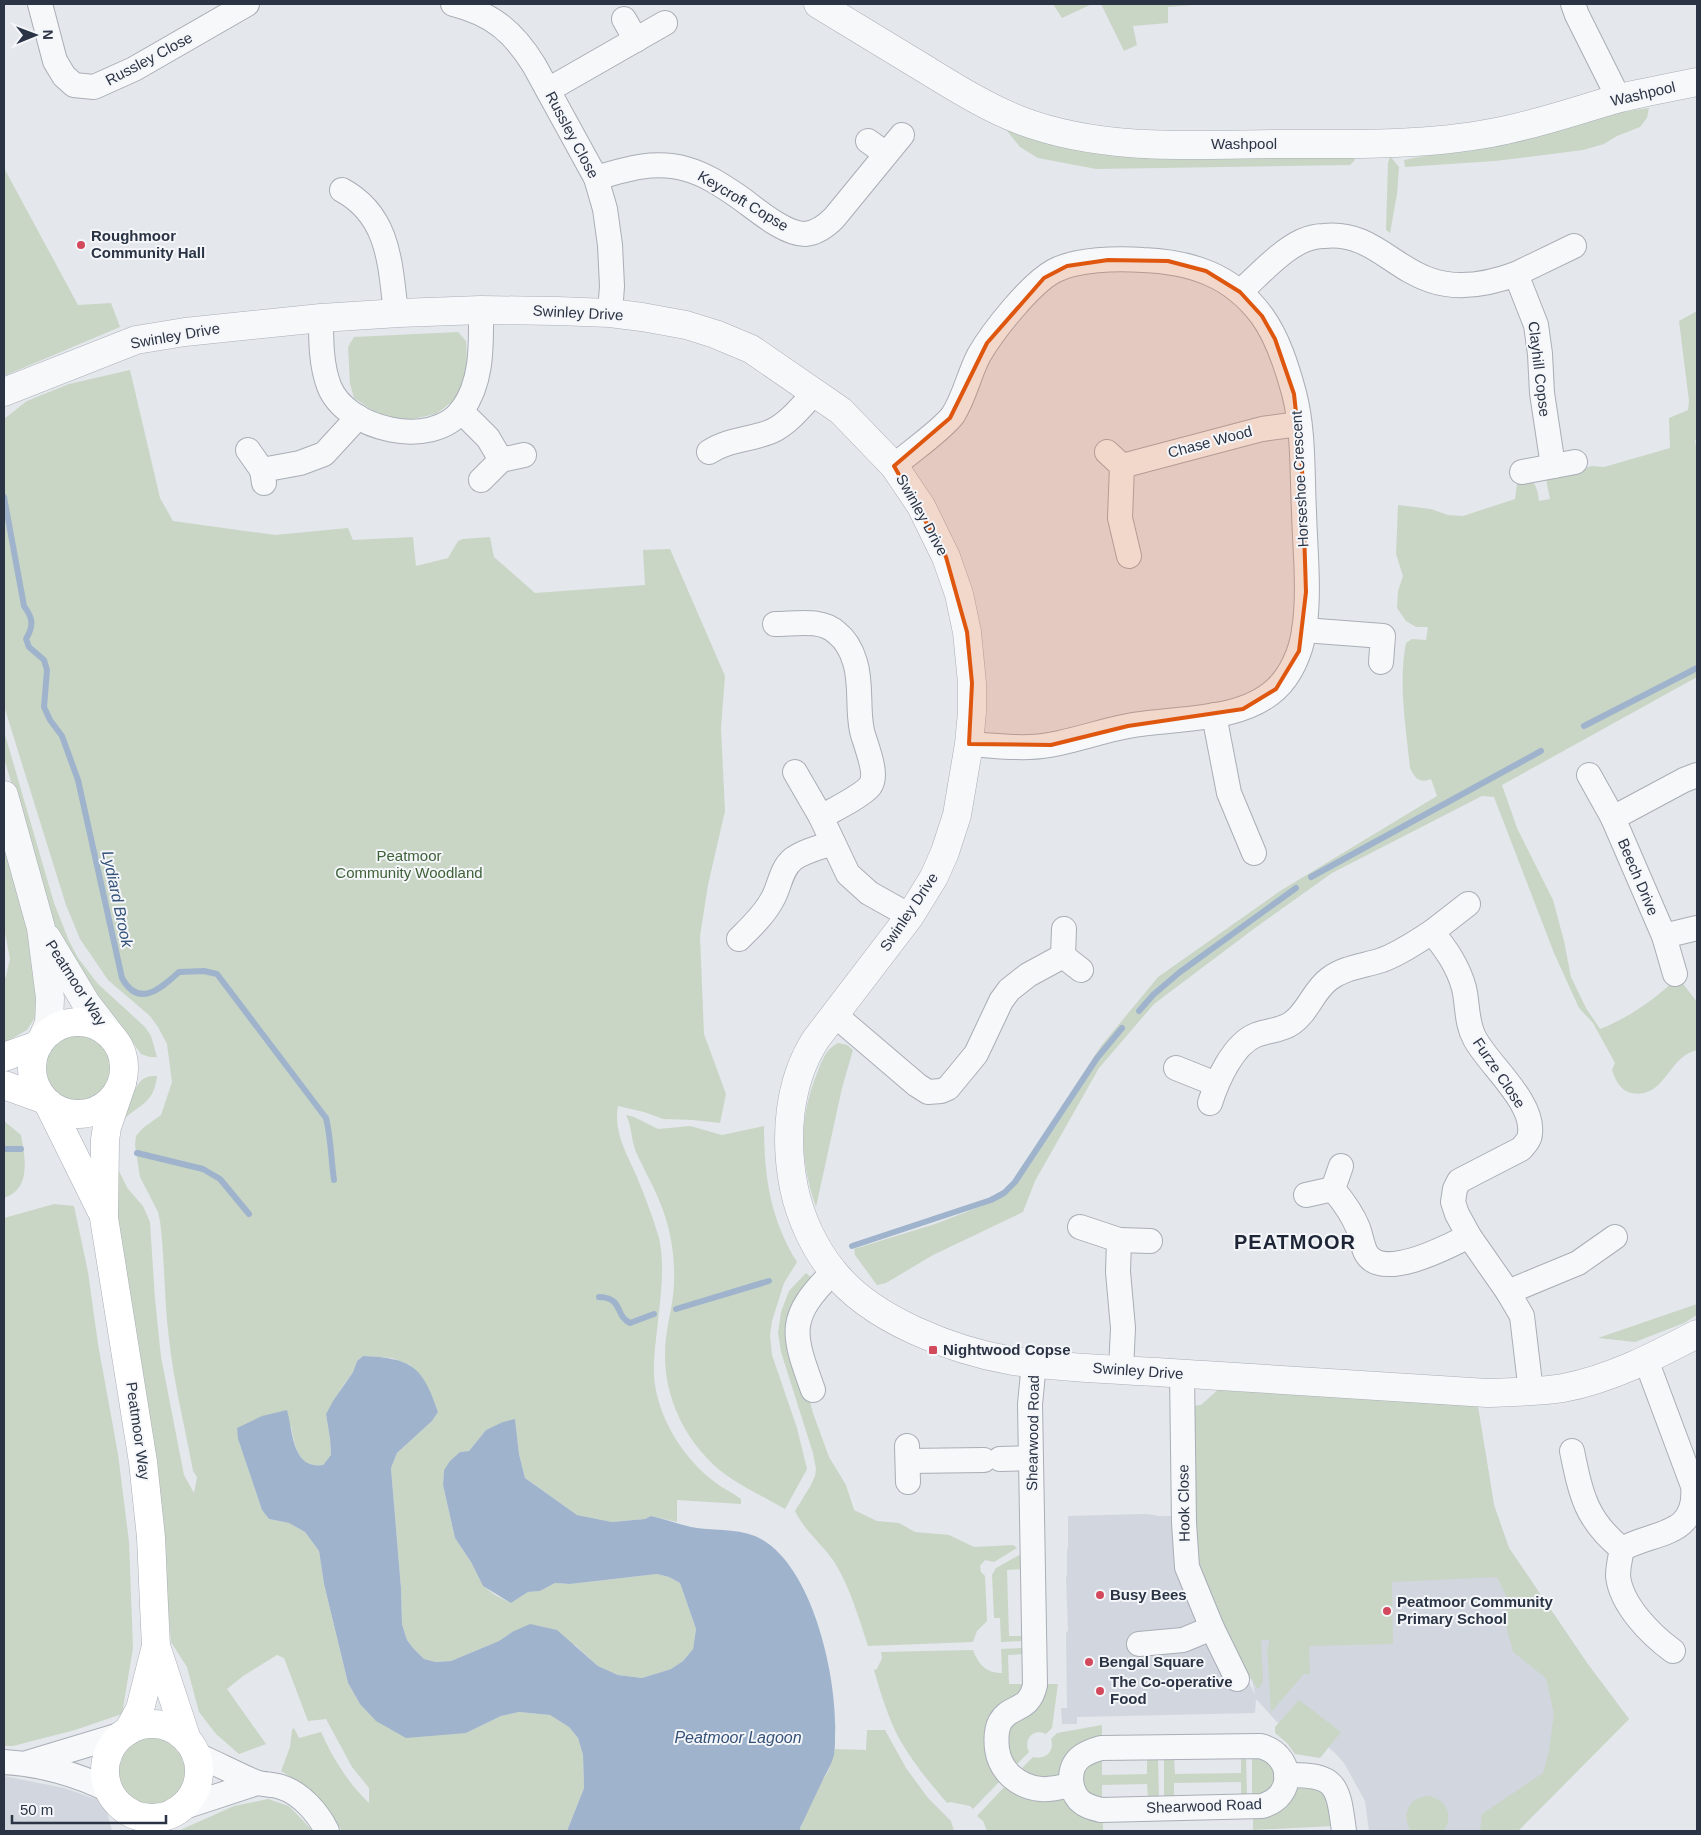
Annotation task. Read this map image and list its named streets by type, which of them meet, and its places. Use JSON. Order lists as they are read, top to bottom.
{
  "streets": {
    "main road": ["Peatmoor Way"],
    "street": [
      "Russley Close",
      "Washpool",
      "Keycroft Copse",
      "Swinley Drive",
      "Clayhill Copse",
      "Chase Wood",
      "Horseshoe Crescent",
      "Beech Drive",
      "Furze Close",
      "Shearwood Road",
      "Hook Close"
    ]
  },
  "crossings": [
    ["Russley Close", "Keycroft Copse"],
    ["Russley Close", "Swinley Drive"],
    ["Swinley Drive", "Horseshoe Crescent"],
    ["Swinley Drive", "Furze Close"],
    ["Swinley Drive", "Shearwood Road"],
    ["Swinley Drive", "Hook Close"],
    ["Chase Wood", "Horseshoe Crescent"]
  ],
  "districts": ["PEATMOOR"],
  "water": ["Lydiard Brook", "Peatmoor Lagoon"],
  "parks": ["Peatmoor Community Woodland"],
  "places": {
    "other": [
      "Roughmoor Community Hall",
      "Busy Bees",
      "Peatmoor Community Primary School",
      "Bengal Square",
      "The Co-operative Food"
    ],
    "transit": ["Nightwood Copse"]
  },
  "scale_bar": "50 m",
  "north": "right"
}
